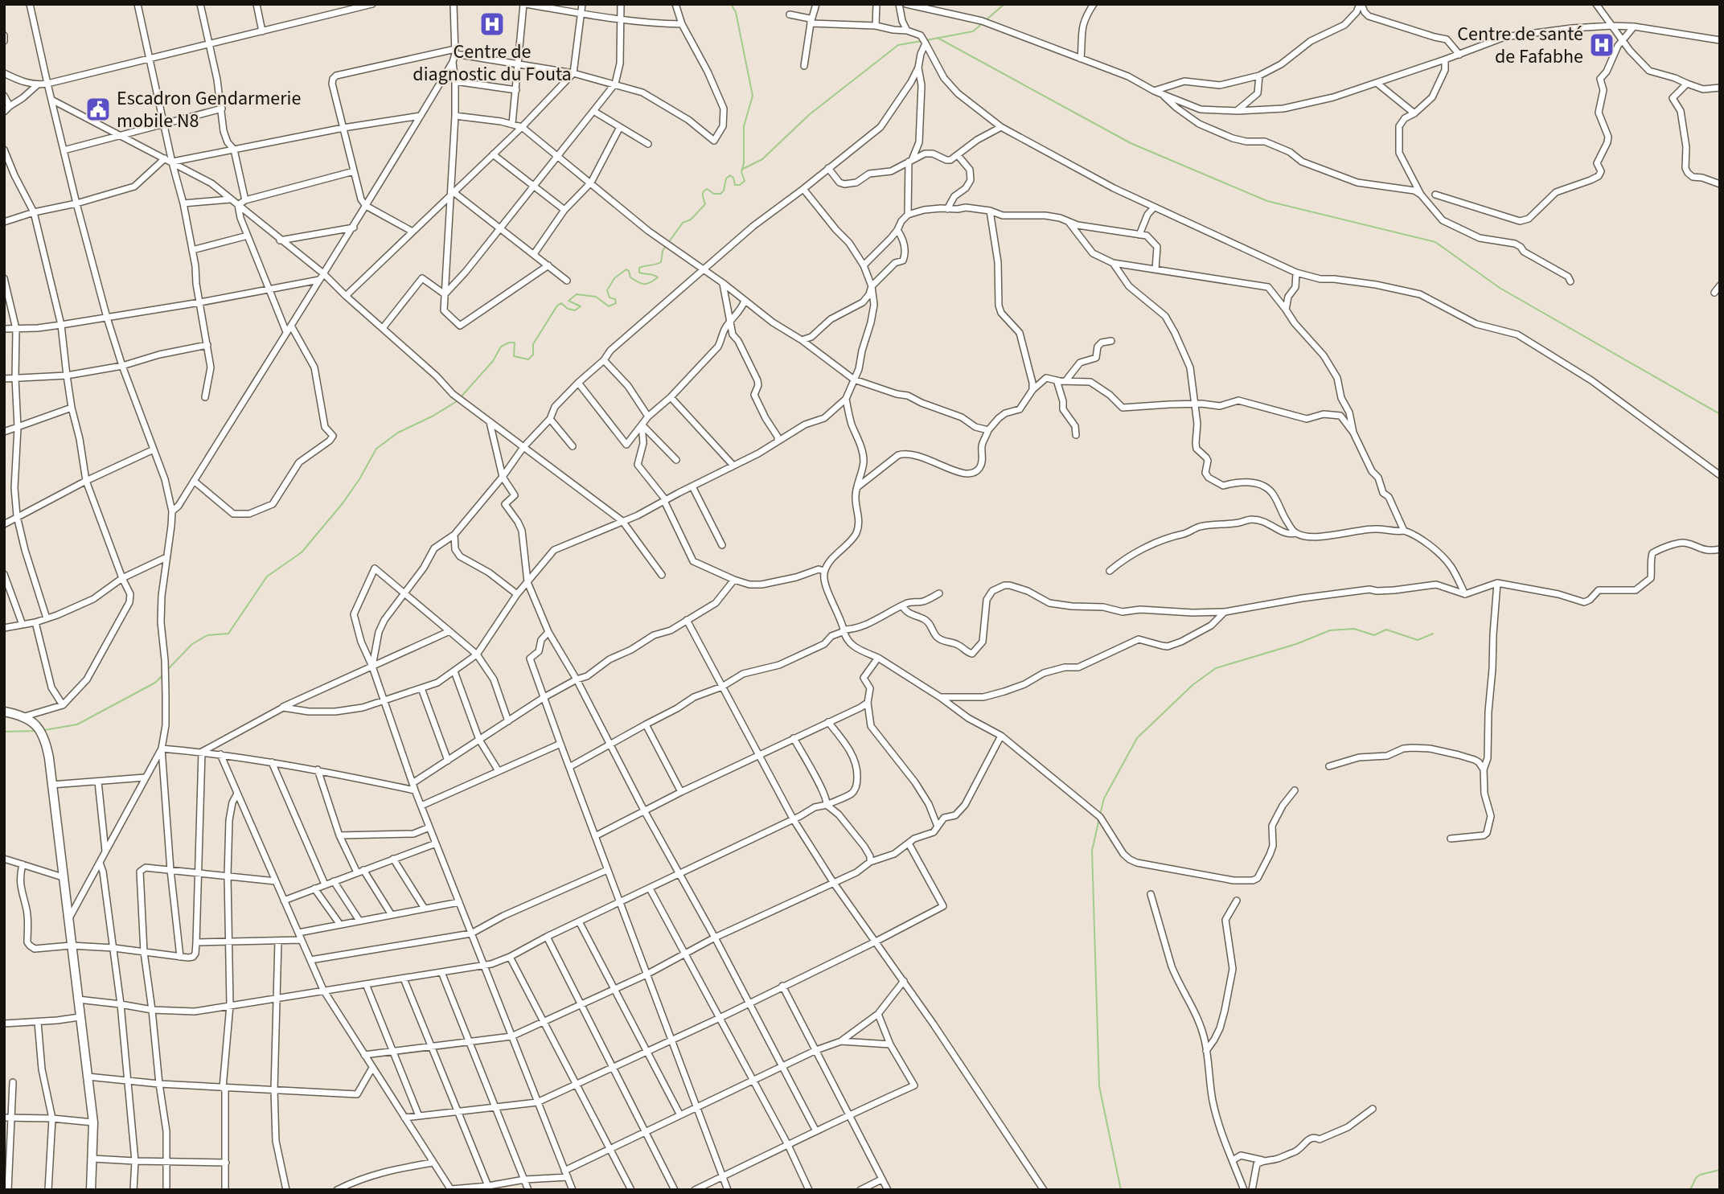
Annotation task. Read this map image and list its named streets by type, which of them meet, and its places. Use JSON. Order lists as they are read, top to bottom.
{
  "places": {
    "hospital": ["Centre de diagnostic du Fouta", "Centre de santé de Fafabhe"],
    "public building": ["Escadron Gendarmerie mobile N8"]
  }
}
